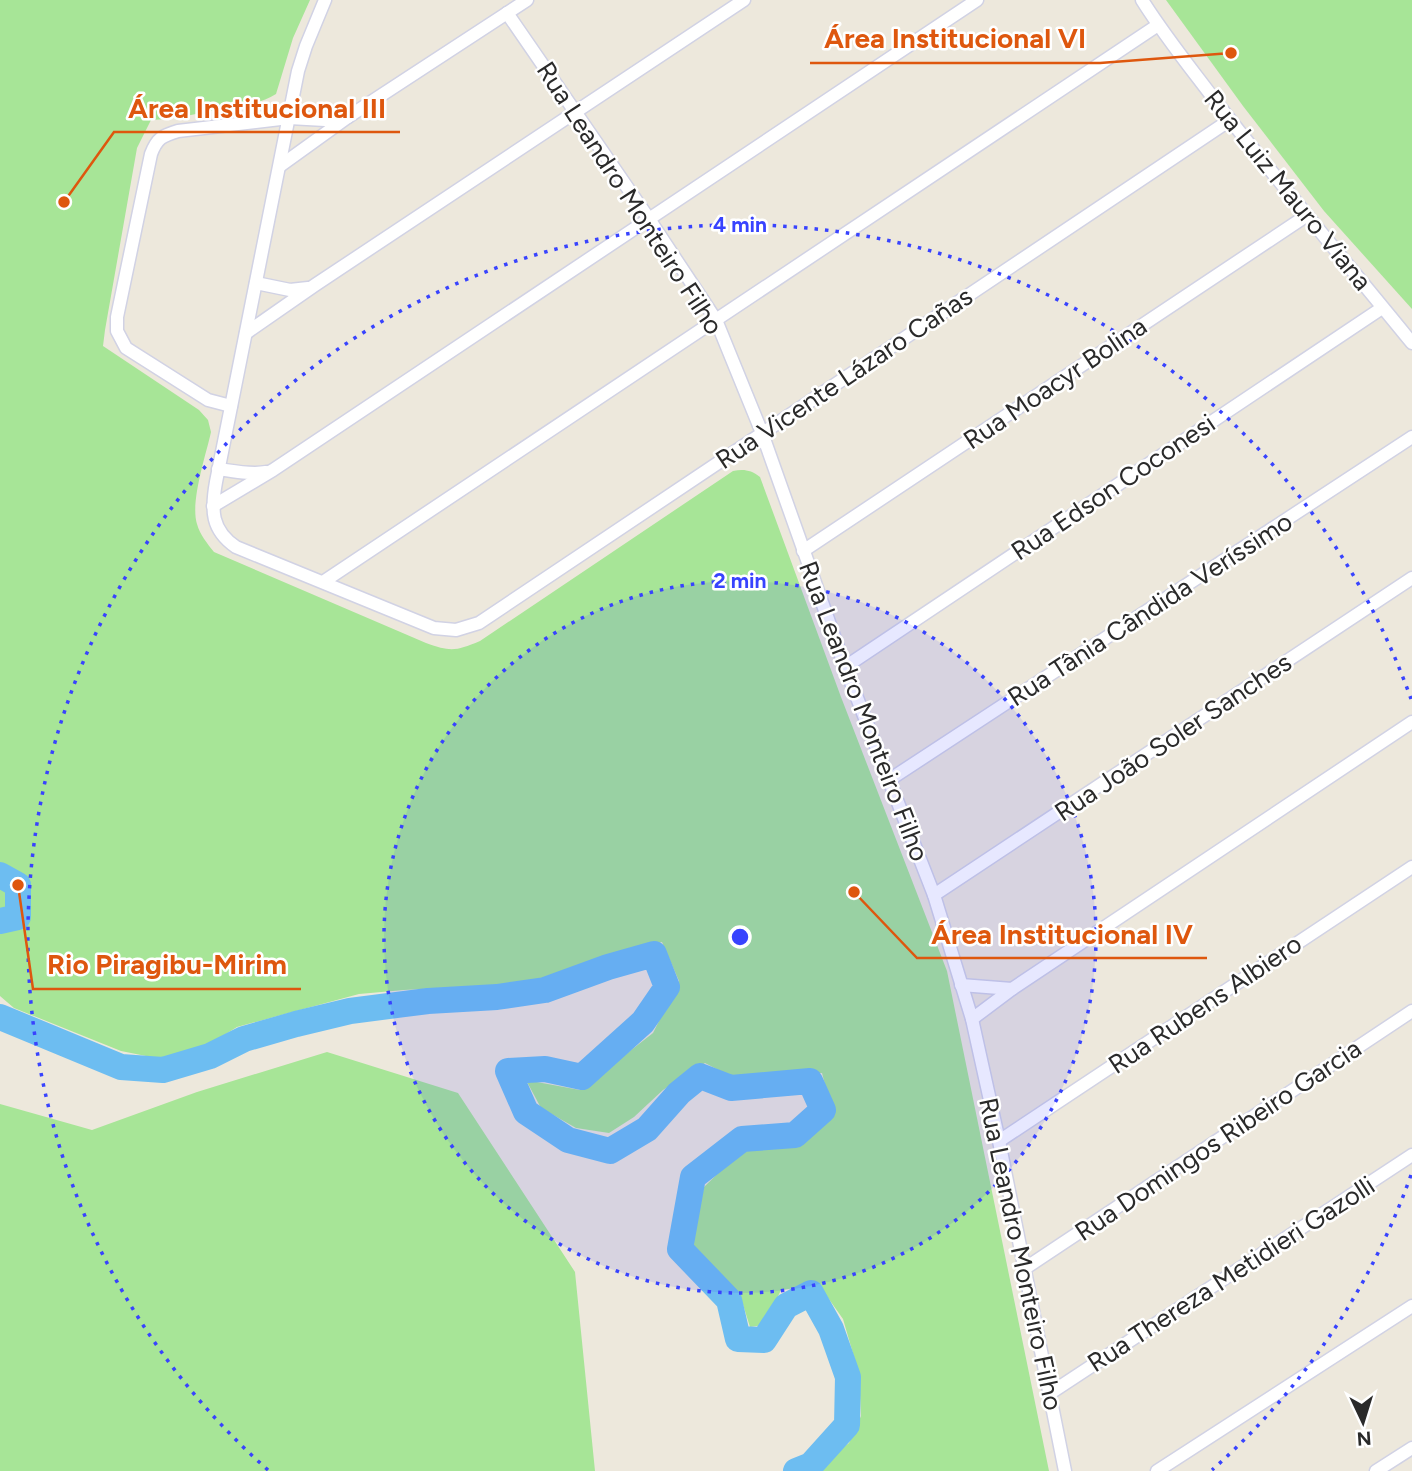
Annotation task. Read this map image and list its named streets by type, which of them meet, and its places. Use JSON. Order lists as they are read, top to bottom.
{
  "streets": {
    "street": [
      "Rua Luiz Mauro Viana",
      "Rua Leandro Monteiro Filho",
      "Rua Vicente Lázaro Cañas",
      "Rua Moacyr Bolina",
      "Rua Edson Coconesi",
      "Rua Tânia Cândida Veríssimo",
      "Rua João Soler Sanches",
      "Rua Rubens Albiero",
      "Rua Domingos Ribeiro Garcia",
      "Rua Thereza Metidieri Gazolli"
    ]
  },
  "crossings": [
    ["Rua Luiz Mauro Viana", "Rua Vicente Lázaro Cañas"],
    ["Rua Luiz Mauro Viana", "Rua Moacyr Bolina"],
    ["Rua Luiz Mauro Viana", "Rua Edson Coconesi"],
    ["Rua Leandro Monteiro Filho", "Rua Vicente Lázaro Cañas"],
    ["Rua Leandro Monteiro Filho", "Rua Moacyr Bolina"],
    ["Rua Leandro Monteiro Filho", "Rua Edson Coconesi"],
    ["Rua Leandro Monteiro Filho", "Rua Tânia Cândida Veríssimo"],
    ["Rua Leandro Monteiro Filho", "Rua João Soler Sanches"],
    ["Rua Leandro Monteiro Filho", "Rua Rubens Albiero"],
    ["Rua Leandro Monteiro Filho", "Rua Domingos Ribeiro Garcia"],
    ["Rua Leandro Monteiro Filho", "Rua Thereza Metidieri Gazolli"]
  ],
  "places": [
    "Área Institucional VI",
    "Área Institucional III",
    "Rio Piragibu-Mirim",
    "Área Institucional IV"
  ],
  "north": "bottom",
  "rings": ["4 min", "2 min"]
}
